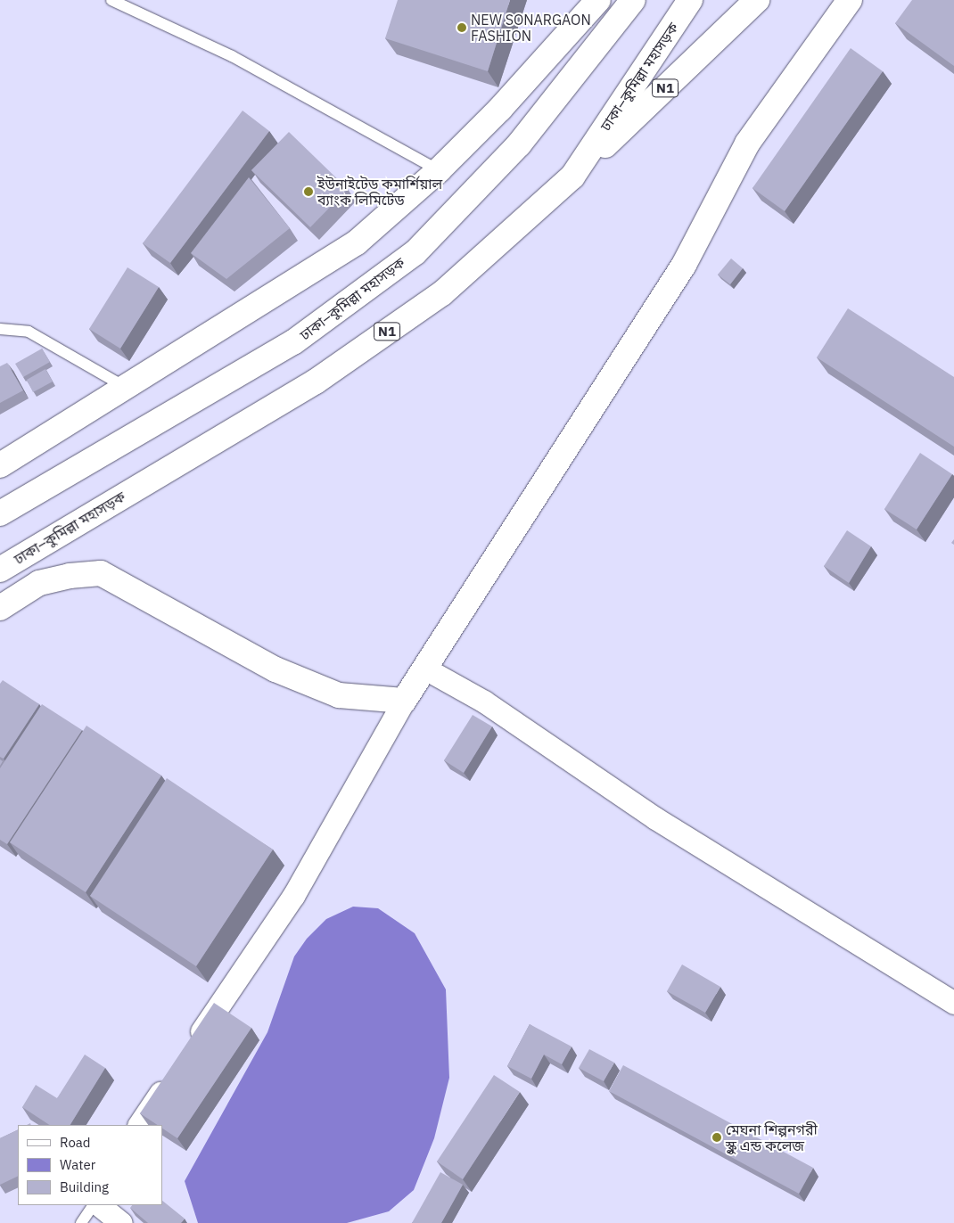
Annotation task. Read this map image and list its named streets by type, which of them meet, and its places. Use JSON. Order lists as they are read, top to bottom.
{
  "streets": {
    "main road": ["ঢাকা–কুমিল্লা মহাসড়ক", "N1"]
  },
  "places": ["NEW SONARGAON FASHION", "ইউনাইটেড কমার্শিয়াল ব্যাংক লিমিটেড", "মেঘনা শিল্পনগরী স্কুল এন্ড কলেজ"],
  "legend": ["Road", "Water", "Building"]
}
